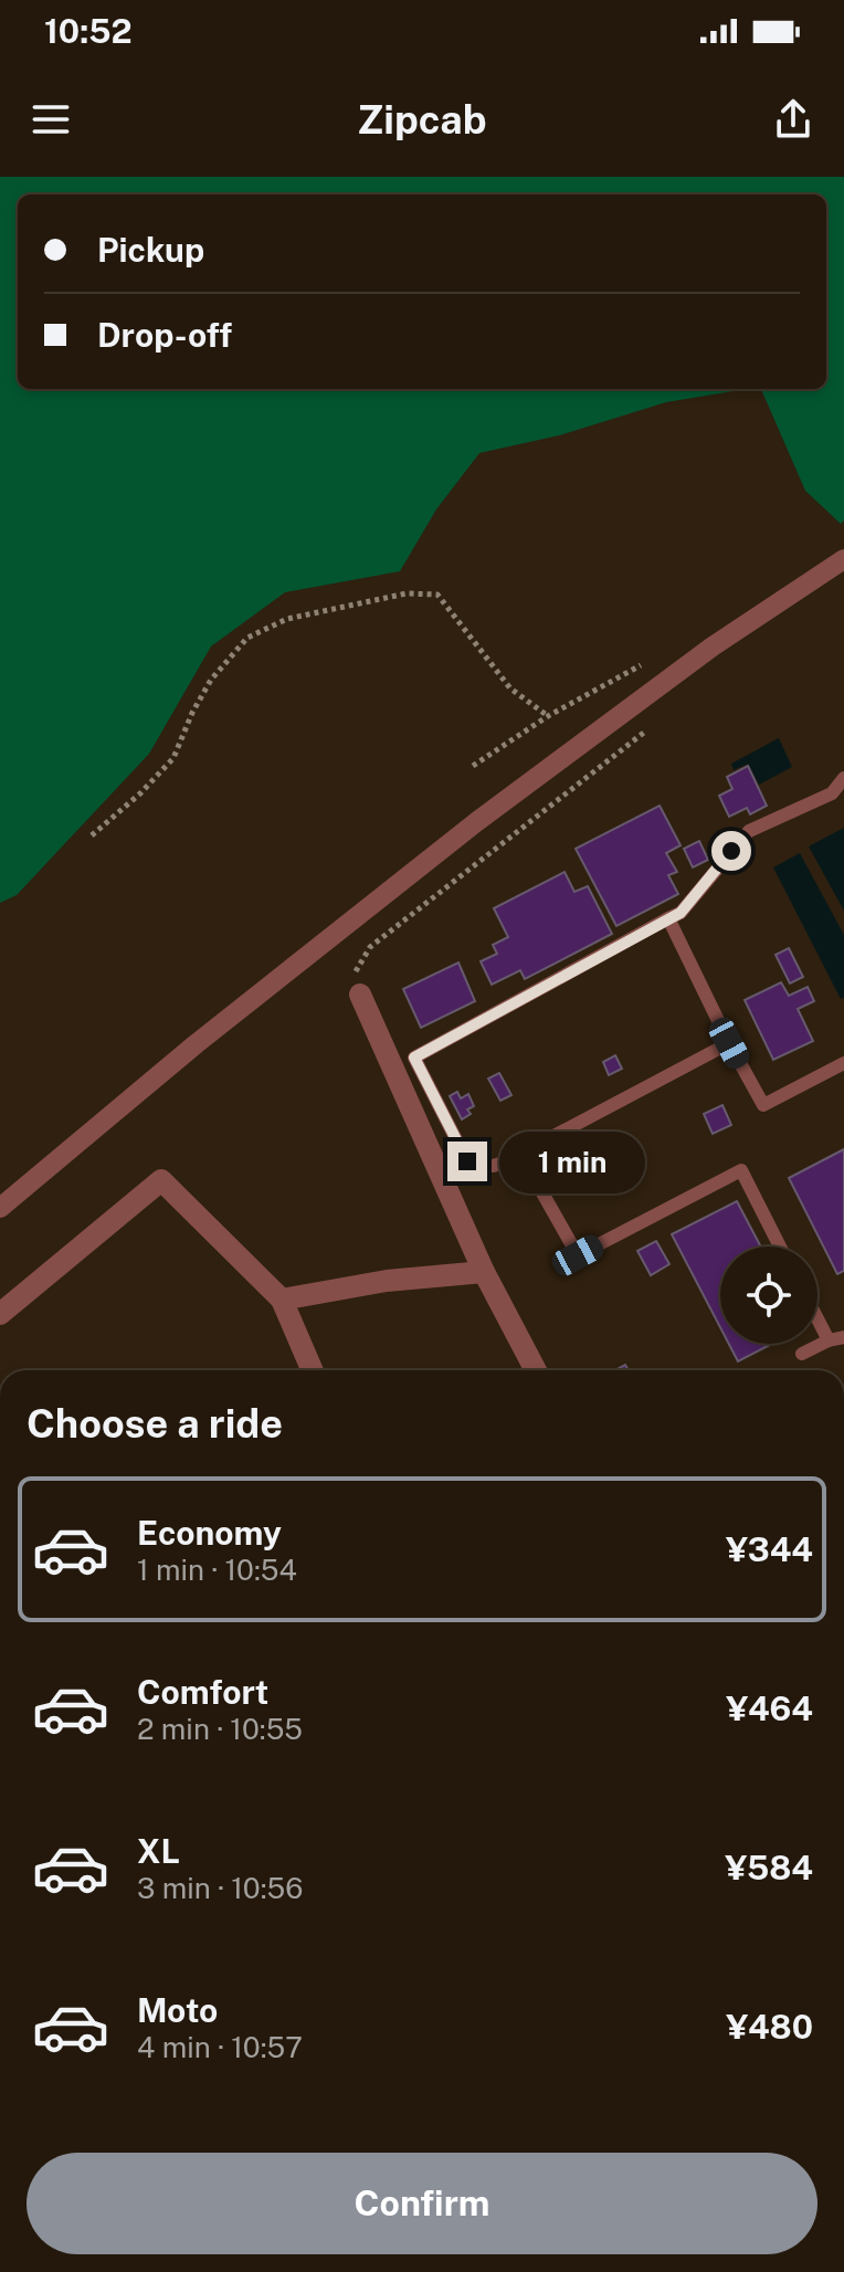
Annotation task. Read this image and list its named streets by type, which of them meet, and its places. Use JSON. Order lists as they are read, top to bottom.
{
  "page": {
    "status": "10:52",
    "header": "Zipcab",
    "banner": ["Pickup", "Drop-off"],
    "bubble": "1 min",
    "heading": "Choose a ride",
    "list": [
      {
        "name": "Economy",
        "note": "1 min · 10:54",
        "value": "¥344"
      },
      {
        "name": "Comfort",
        "note": "2 min · 10:55",
        "value": "¥464"
      },
      {
        "name": "XL",
        "note": "3 min · 10:56",
        "value": "¥584"
      },
      {
        "name": "Moto",
        "note": "4 min · 10:57",
        "value": "¥480"
      }
    ],
    "buttons": "Confirm"
  }
}
